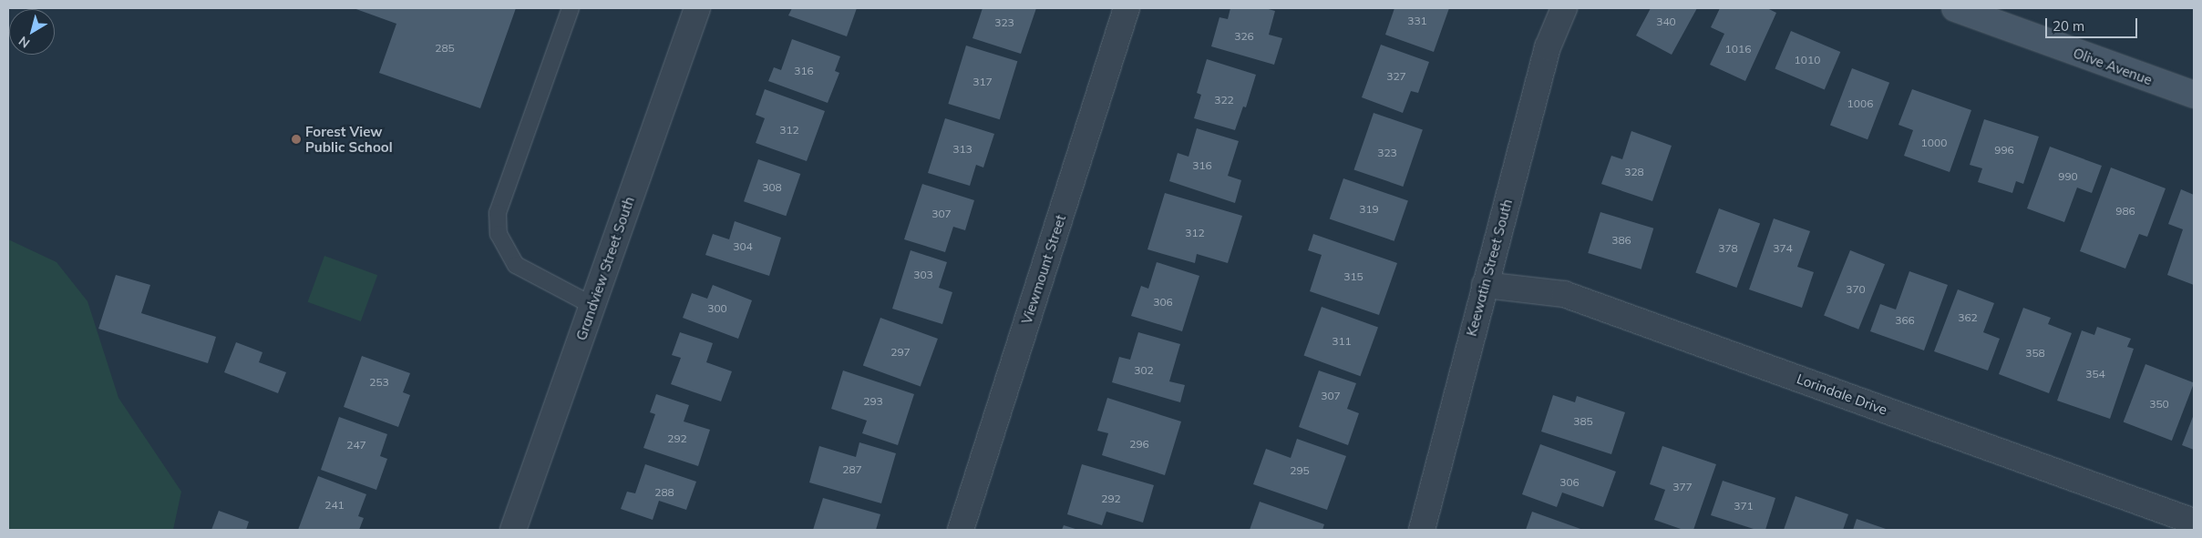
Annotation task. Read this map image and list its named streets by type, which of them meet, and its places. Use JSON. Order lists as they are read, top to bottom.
{
  "streets": {
    "main road": ["Olive Avenue"],
    "street": [
      "Keewatin Street South",
      "Grandview Street South",
      "Viewmount Street",
      "Lorindale Drive"
    ]
  },
  "crossings": [
    ["Keewatin Street South", "Lorindale Drive"]
  ],
  "places": ["Forest View Public School"],
  "house_numbers": [
    "331",
    "340",
    "323",
    "326",
    "285",
    "1016",
    "1010",
    "316",
    "327",
    "317",
    "322",
    "1006",
    "312",
    "1000",
    "313",
    "996",
    "323",
    "316",
    "328",
    "990",
    "308",
    "319",
    "986",
    "307",
    "312",
    "386",
    "304",
    "378",
    "374",
    "303",
    "315",
    "370",
    "306",
    "300",
    "362",
    "366",
    "311",
    "297",
    "358",
    "302",
    "354",
    "253",
    "307",
    "293",
    "350",
    "385",
    "292",
    "296",
    "247",
    "287",
    "295",
    "306",
    "377",
    "288",
    "292",
    "241",
    "371"
  ],
  "scale_bar": "20 m",
  "north": "bottom left"
}
